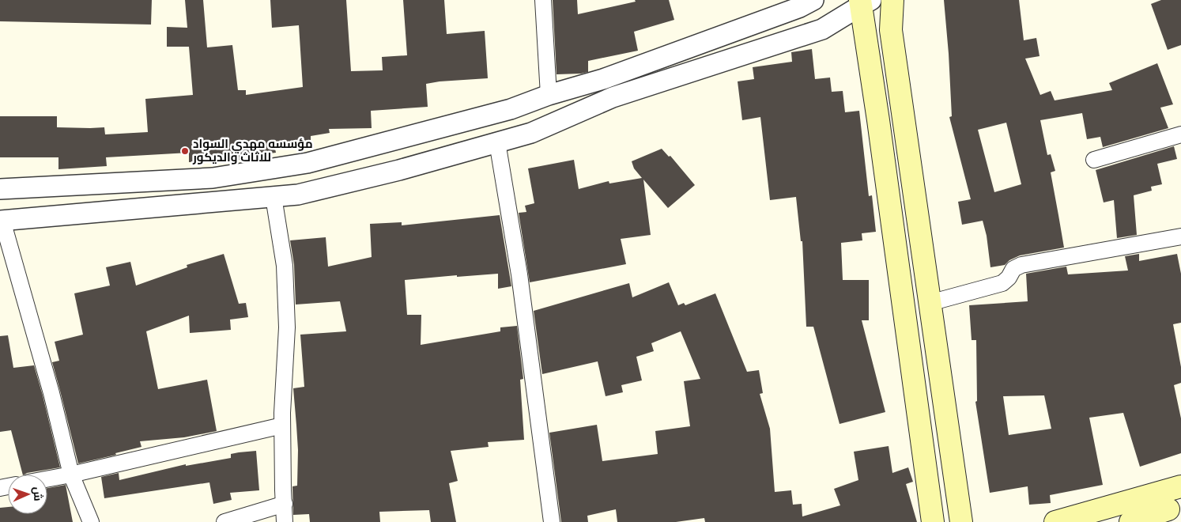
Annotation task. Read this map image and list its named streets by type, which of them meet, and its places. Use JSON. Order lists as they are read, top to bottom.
{
  "places": ["مؤسسه مهدي السواد للاثاث والديكور"],
  "north": "right"
}
